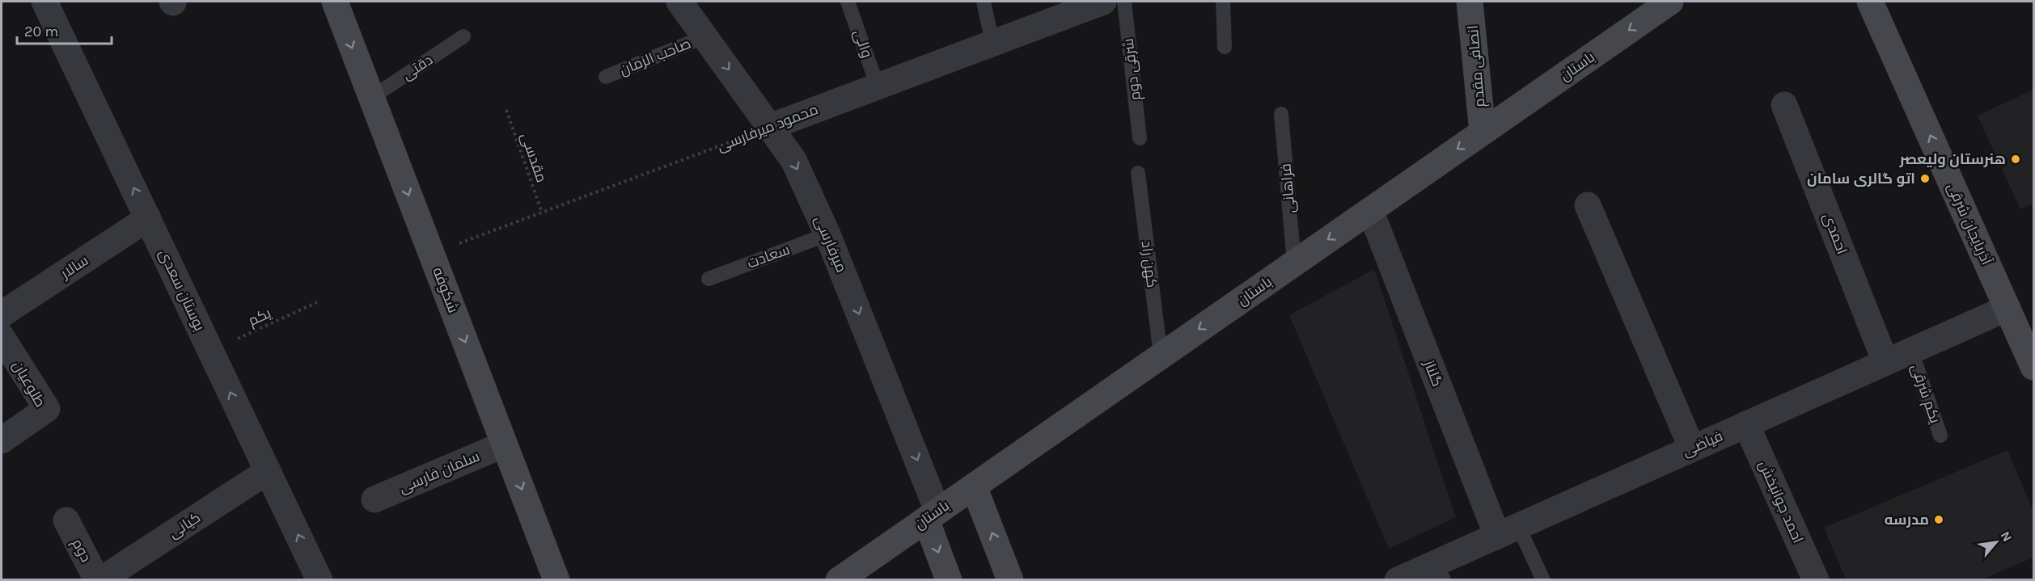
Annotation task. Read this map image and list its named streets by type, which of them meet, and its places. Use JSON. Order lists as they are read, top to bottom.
{
  "streets": {
    "main road": [
      "انصافی مقدم",
      "باستان",
      "آذربایجان شرقی",
      "شکوفه"
    ],
    "street": [
      "محمود میرفارسی",
      "احمدی",
      "میرفارسی",
      "سالار",
      "بوستان سعدى",
      "گلناز",
      "طلوعیان",
      "فیاضی",
      "سلمان فارسی",
      "احمد جوانبخش",
      "کیانی",
      "دوم"
    ],
    "lane": [
      "والی",
      "صاحب الزمان",
      "دقتی",
      "شرقی دوم",
      "فراهانی",
      "سعادت",
      "کهن راد",
      "یکم شرقی"
    ],
    "path": ["مقدسی", "یکم"]
  },
  "crossings": [
    ["والی", "محمود میرفارسی"],
    ["صاحب الزمان", "میرفارسی"],
    ["انصافی مقدم", "باستان"],
    ["باستان", "فراهانی"],
    ["باستان", "میرفارسی"],
    ["باستان", "کهن راد"],
    ["باستان", "گلناز"],
    ["دقتی", "شکوفه"],
    ["محمود میرفارسی", "مقدسی"],
    ["محمود میرفارسی", "میرفارسی"],
    ["محمود میرفارسی", "شکوفه"],
    ["آذربایجان شرقی", "فیاضی"],
    ["احمدی", "فیاضی"],
    ["میرفارسی", "سعادت"],
    ["سالار", "بوستان سعدى"],
    ["بوستان سعدى", "یکم"],
    ["بوستان سعدى", "کیانی"],
    ["شکوفه", "سلمان فارسی"],
    ["گلناز", "فیاضی"],
    ["یکم شرقی", "فیاضی"],
    ["فیاضی", "احمد جوانبخش"],
    ["کیانی", "دوم"]
  ],
  "one_way": [
    "باستان",
    "آذربایجان شرقی",
    "میرفارسی",
    "بوستان سعدى",
    "شکوفه"
  ],
  "places": ["هنرستان ولیعصر", "اتو گالری سامان", "مدرسه"],
  "scale_bar": "20 m",
  "north": "top right"
}
